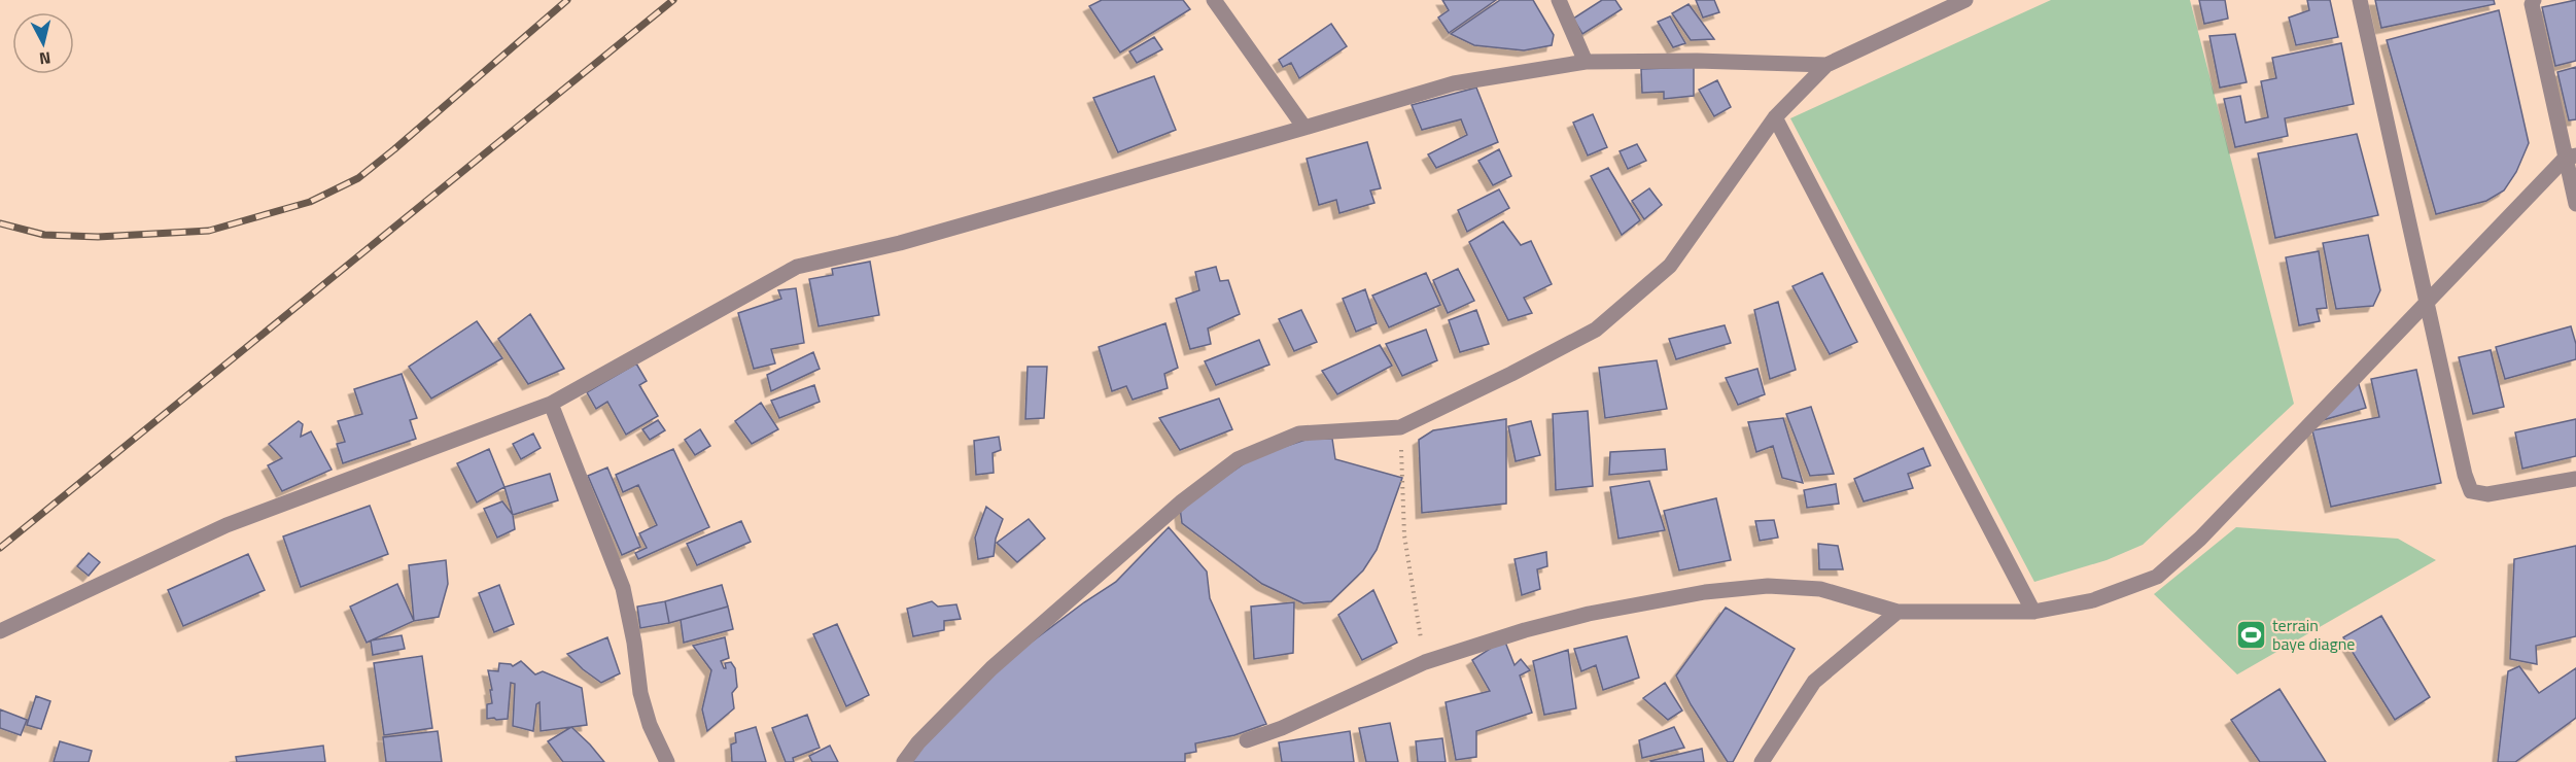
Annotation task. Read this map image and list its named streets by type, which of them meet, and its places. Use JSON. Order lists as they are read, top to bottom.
{
  "places": {
    "sports": ["terrain baye diagne"]
  },
  "north": "bottom"
}
